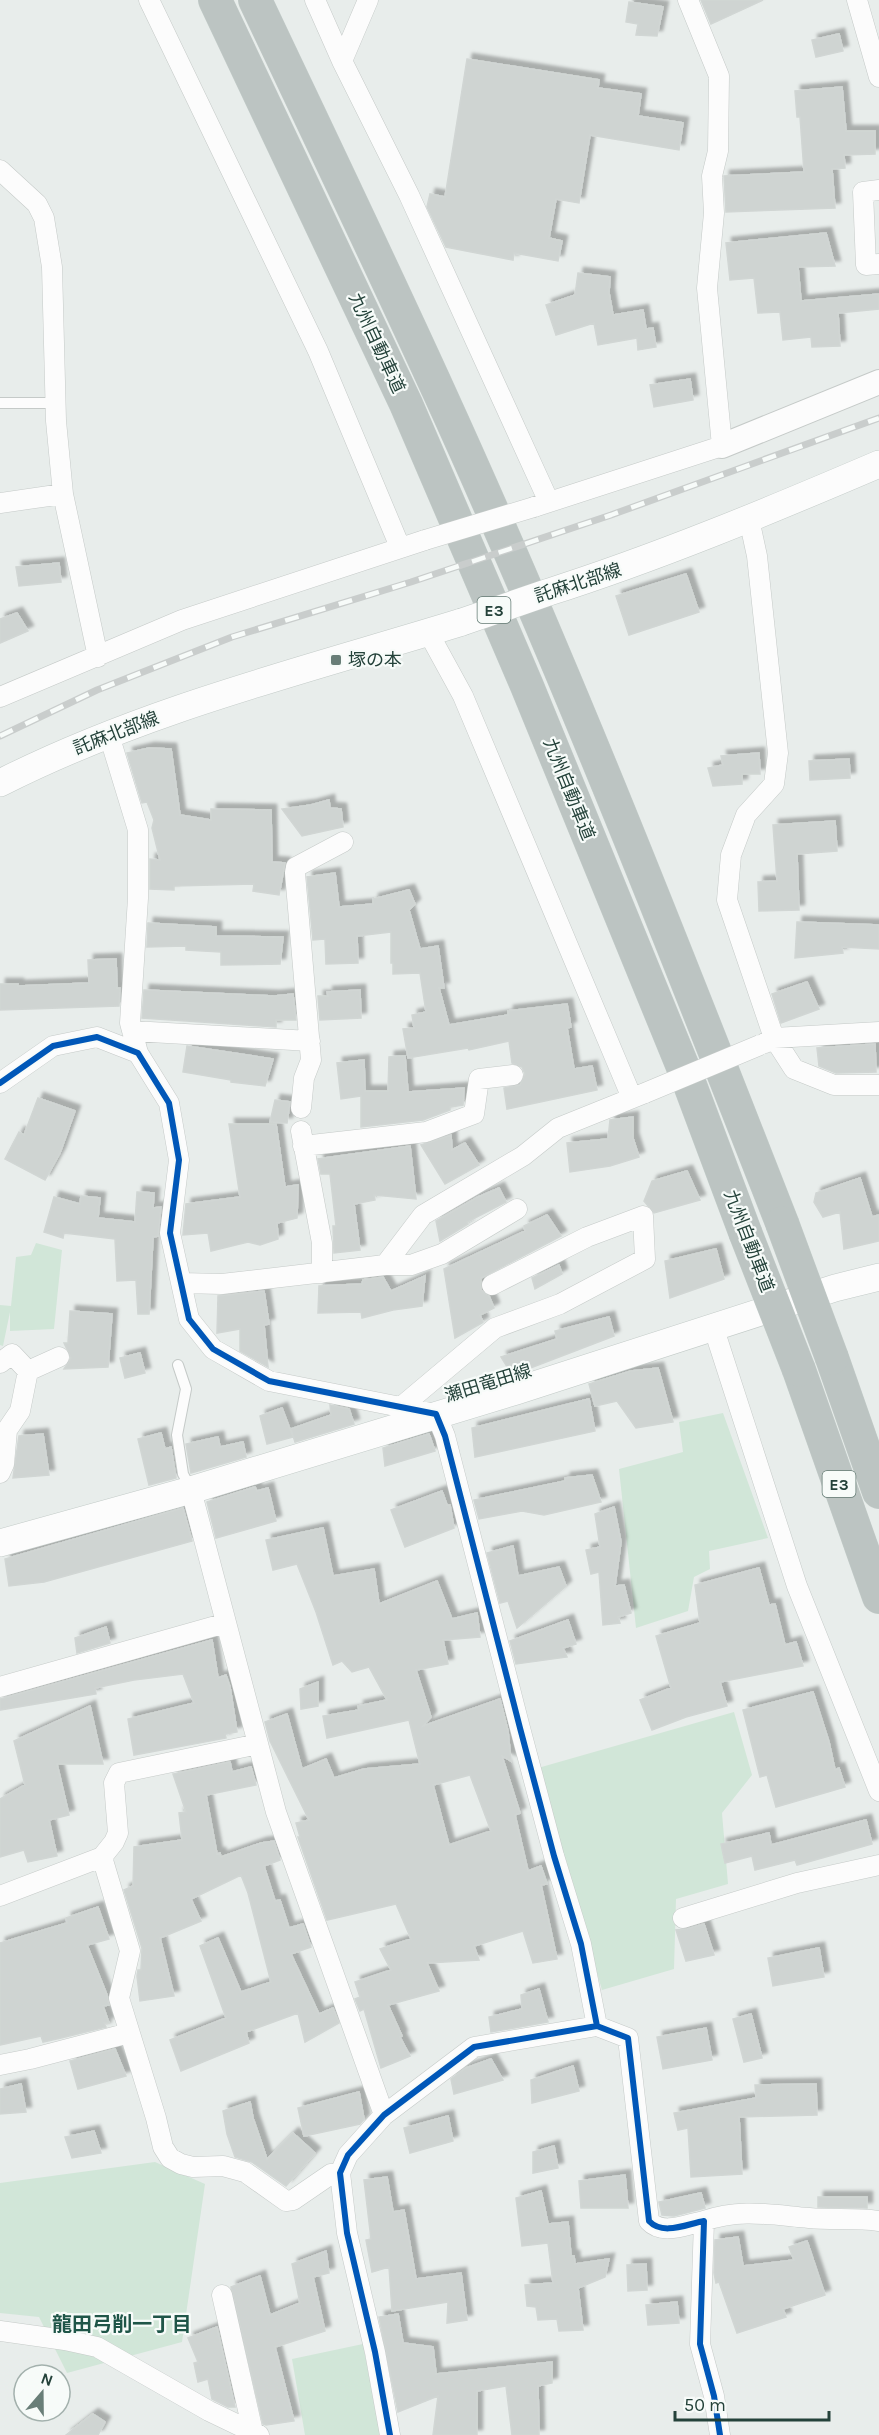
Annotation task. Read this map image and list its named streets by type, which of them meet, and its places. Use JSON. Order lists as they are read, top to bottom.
{
  "streets": {
    "highway": ["九州自動車道", "E3"],
    "main road": ["託麻北部線", "瀬田竜田線"]
  },
  "districts": ["龍田弓削一丁目"],
  "places": {
    "transit": ["塚の本"]
  },
  "scale_bar": "50 m",
  "north": "top"
}
